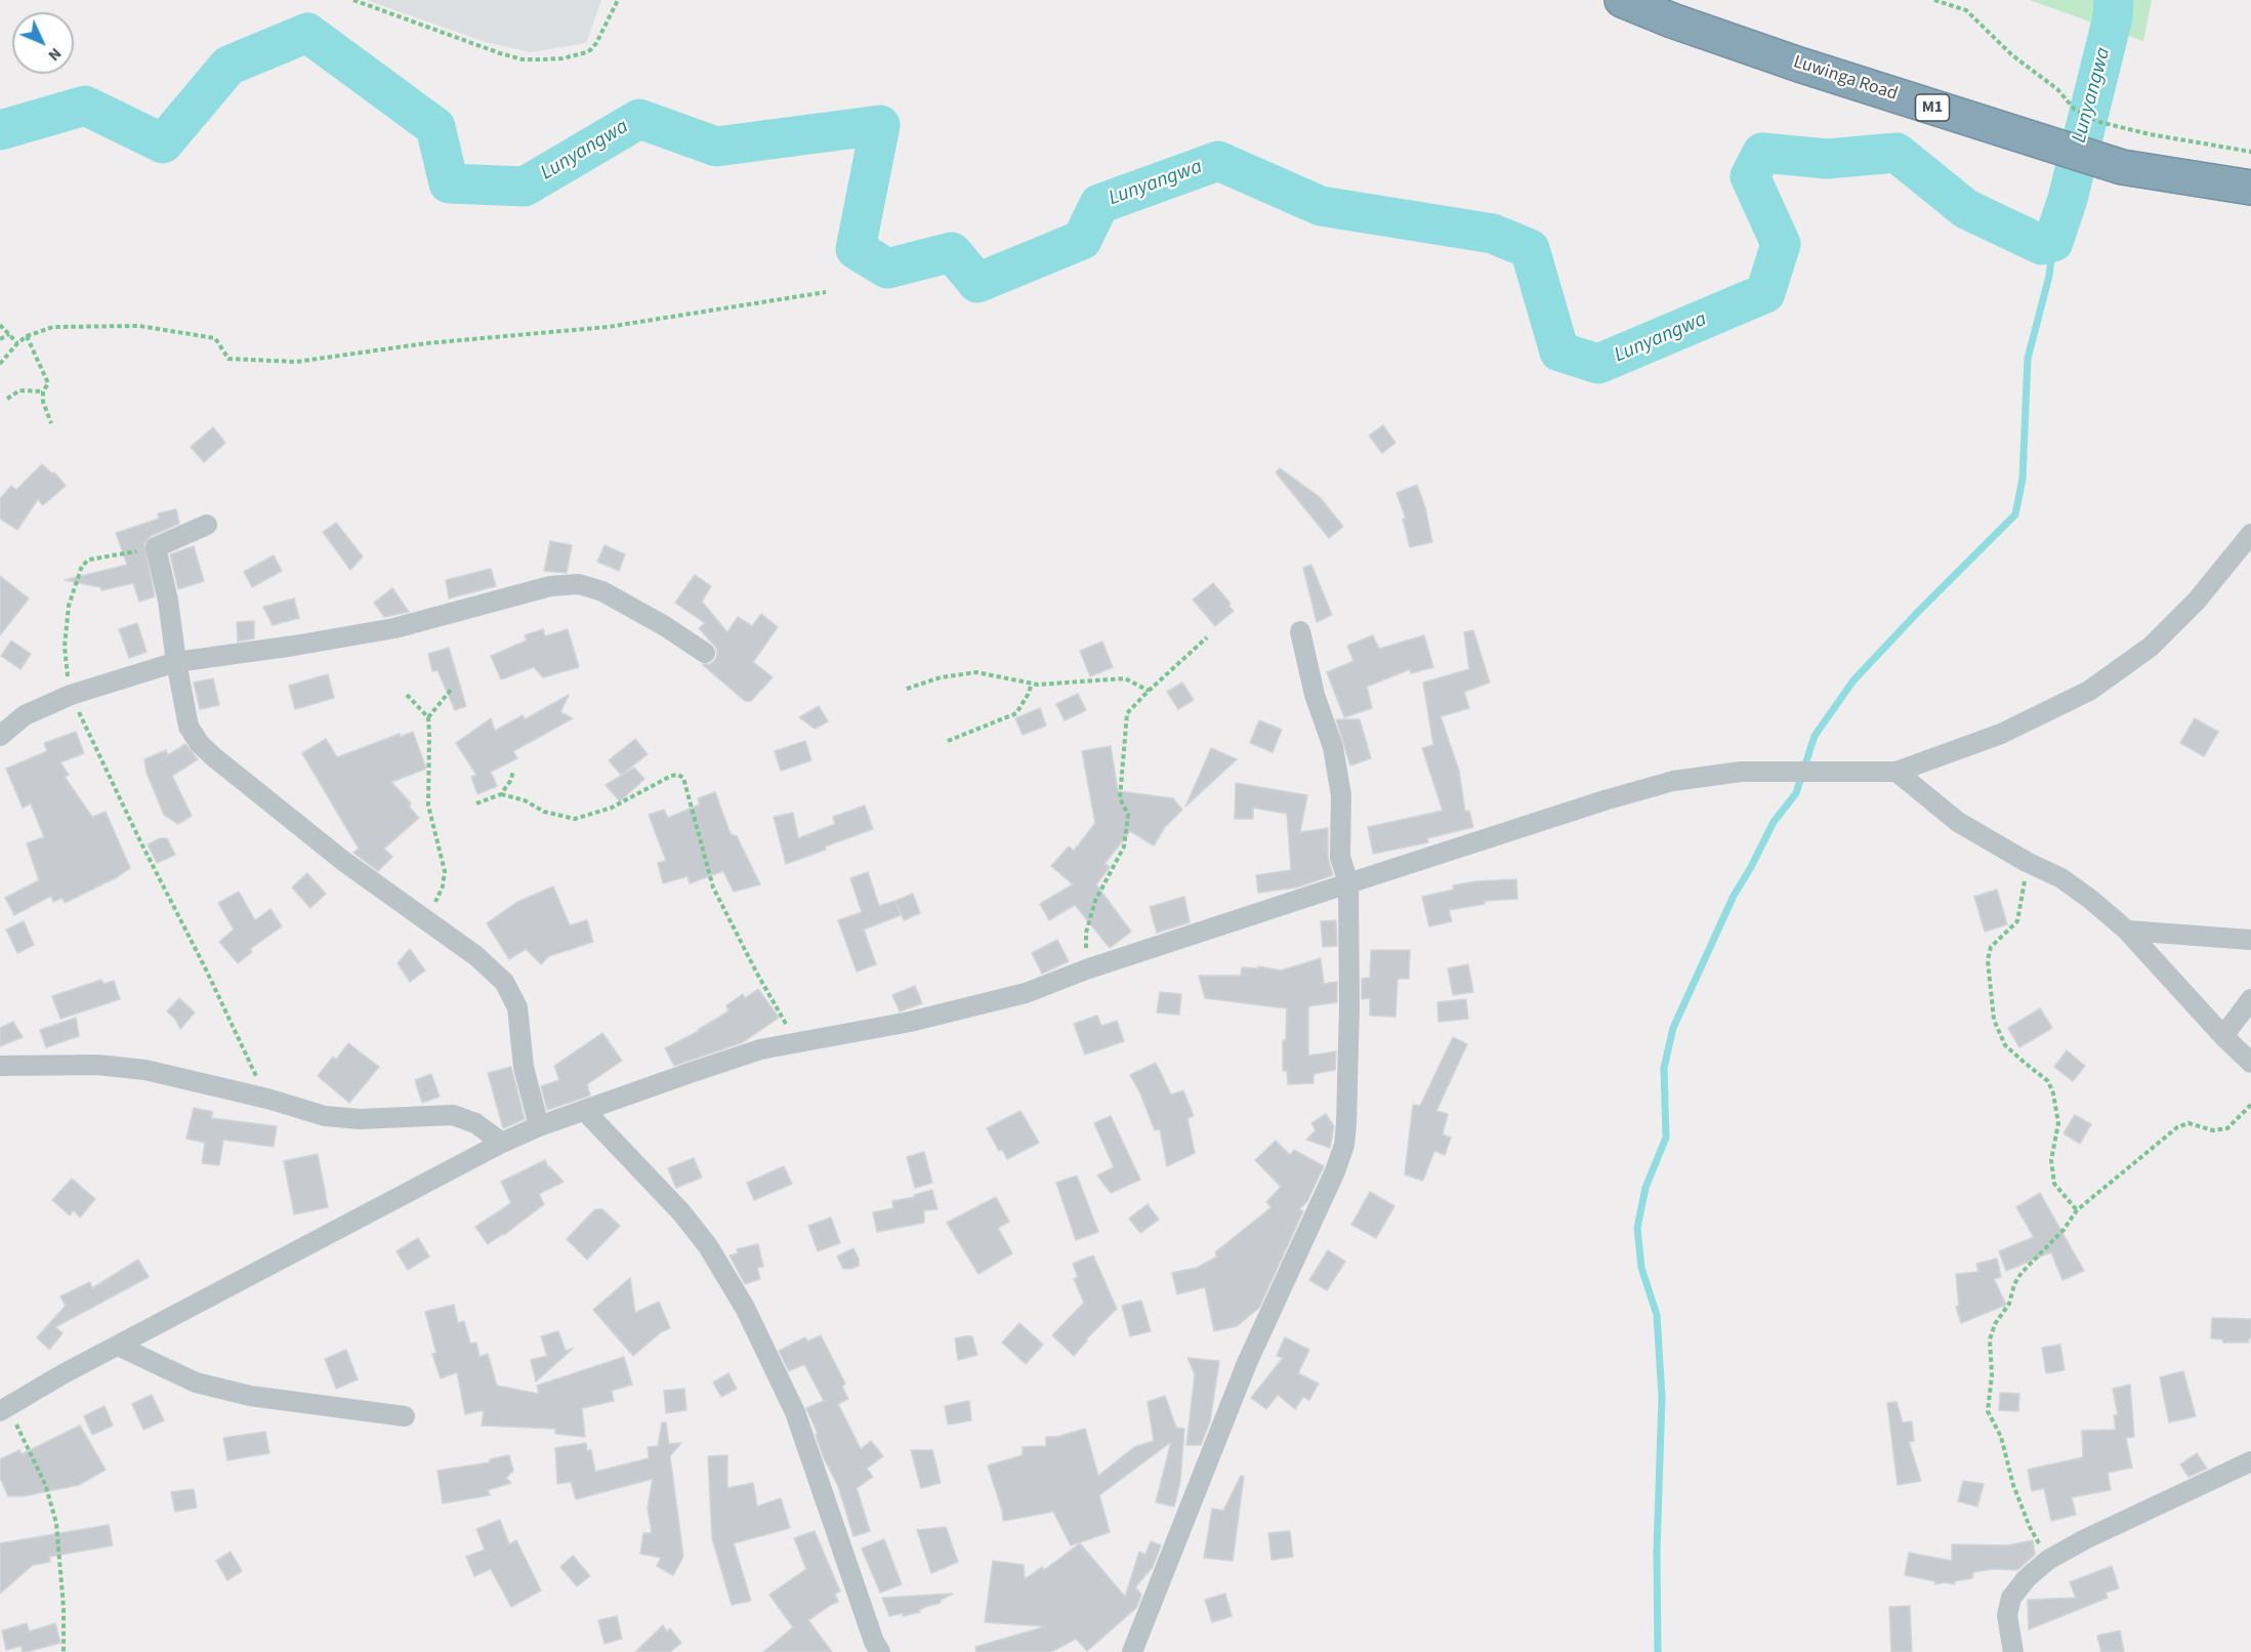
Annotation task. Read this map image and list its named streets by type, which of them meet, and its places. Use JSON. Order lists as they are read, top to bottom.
{
  "streets": {
    "highway": ["Luwinga Road", "M1"]
  },
  "water": ["Lunyangwa"],
  "north": "bottom right"
}
